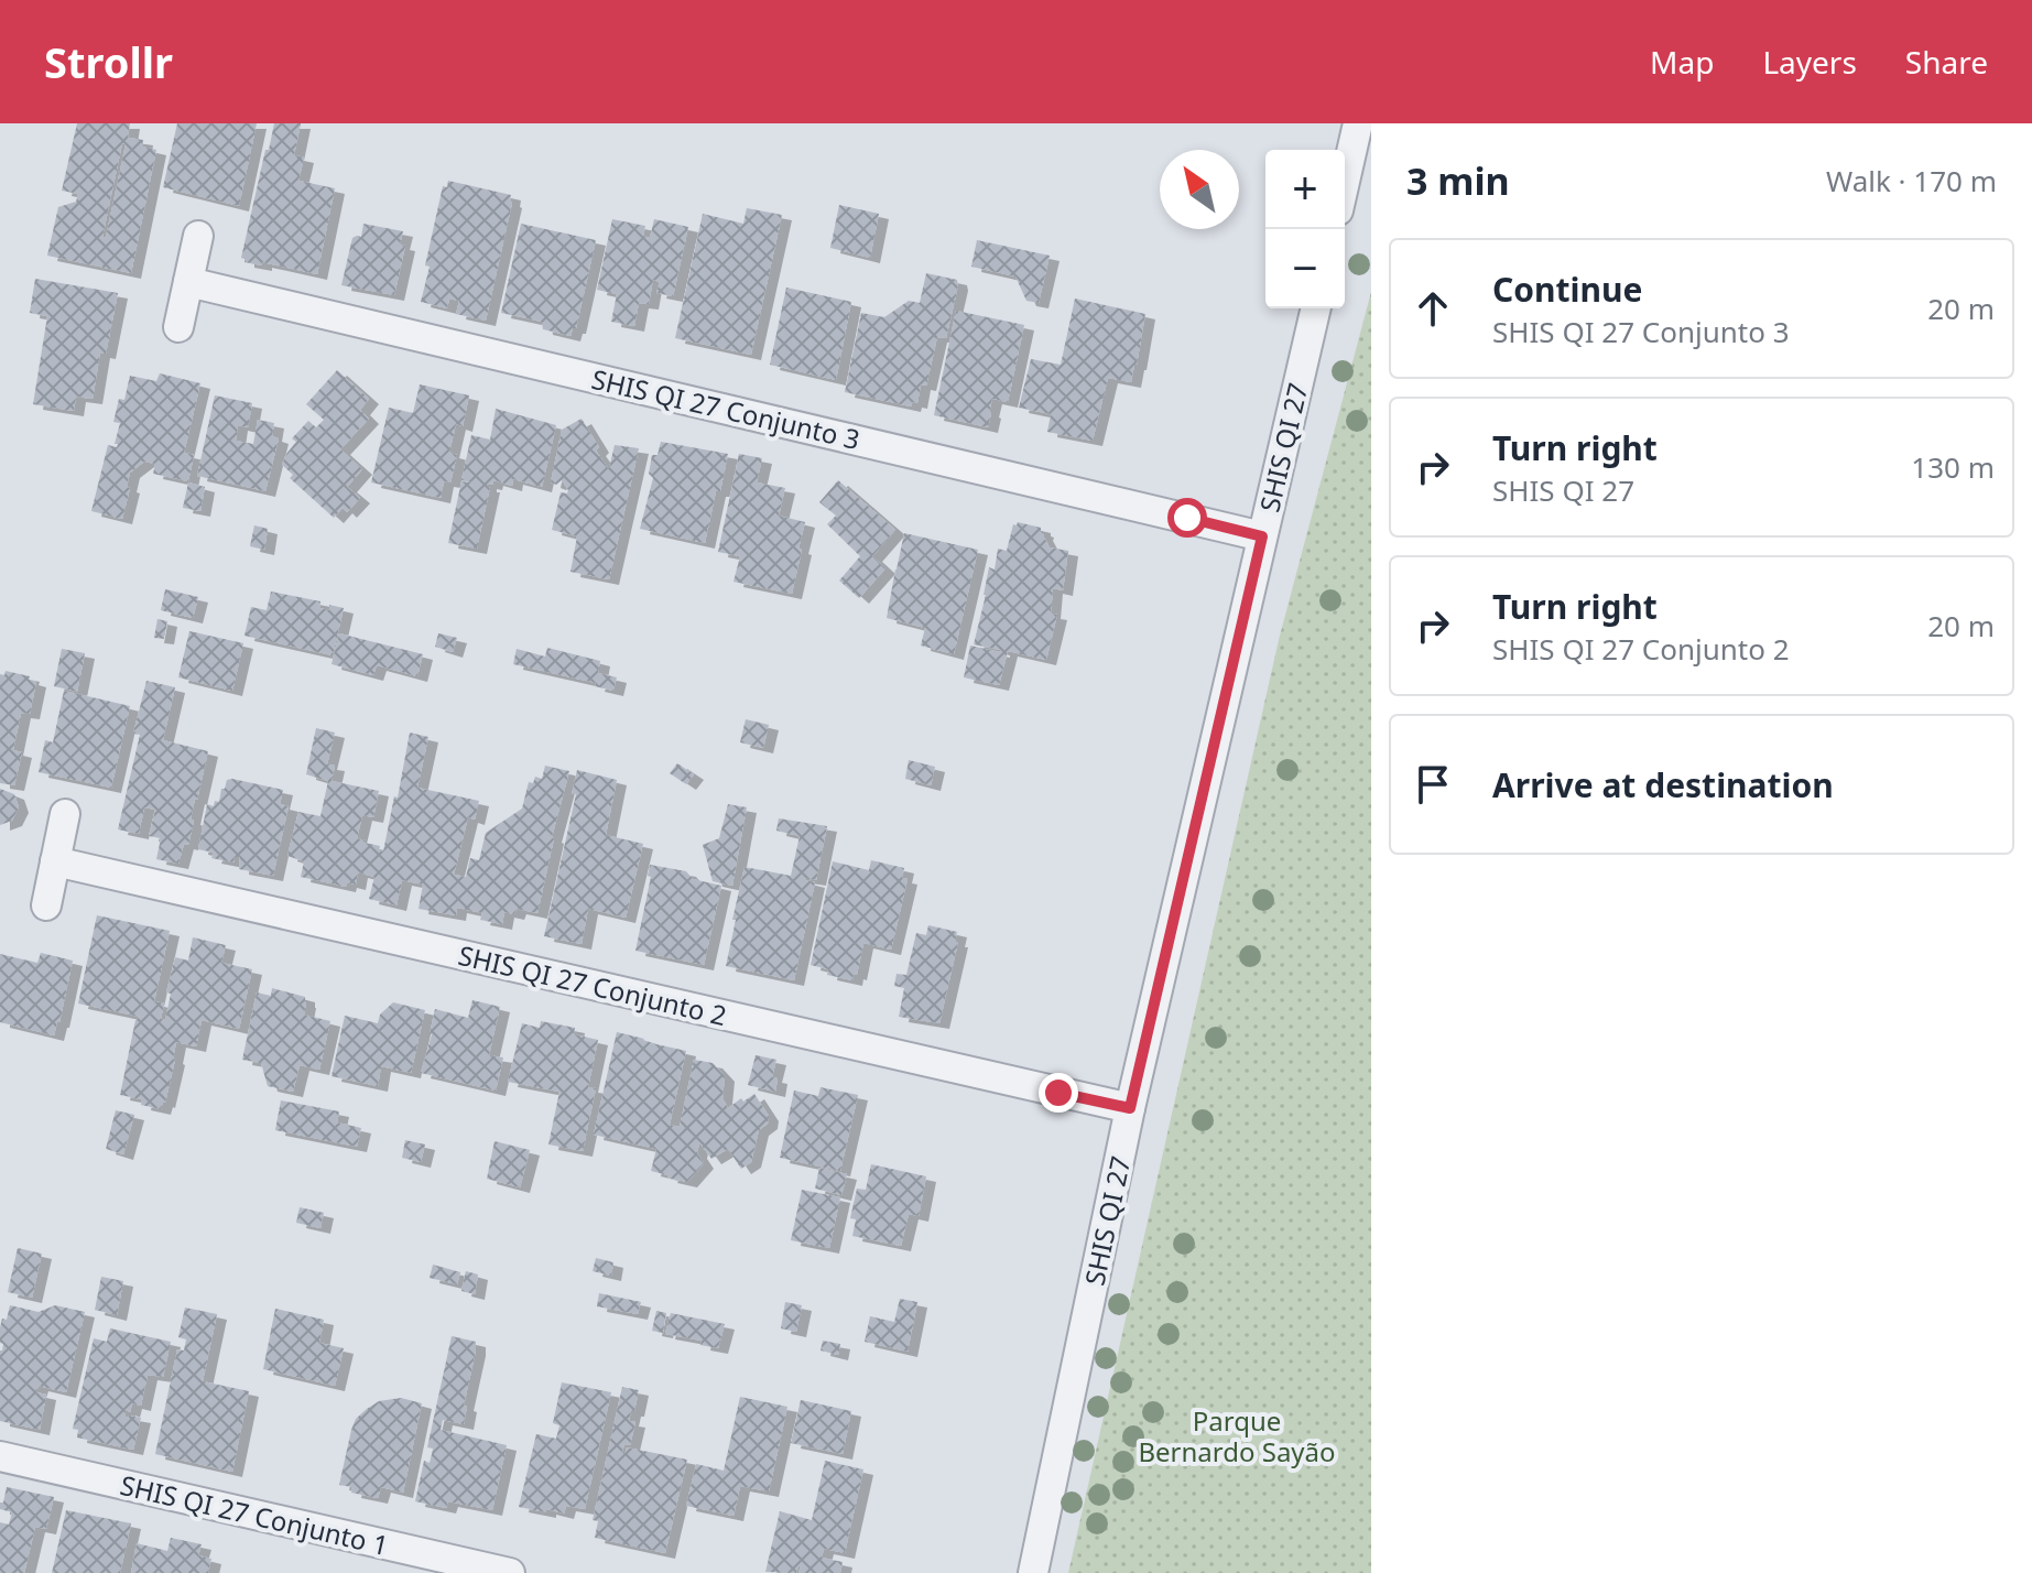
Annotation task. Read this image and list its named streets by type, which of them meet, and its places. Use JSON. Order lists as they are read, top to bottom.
{
  "streets": {
    "street": [
      "SHIS QI 27 Conjunto 3",
      "SHIS QI 27",
      "SHIS QI 27 Conjunto 2",
      "SHIS QI 27 Conjunto 1"
    ]
  },
  "crossings": [
    ["SHIS QI 27 Conjunto 3", "SHIS QI 27"],
    ["SHIS QI 27", "SHIS QI 27 Conjunto 2"]
  ],
  "parks": ["Parque Bernardo Sayão"],
  "north": "top left",
  "page": {
    "header": "Strollr",
    "nav": ["Map", "Layers", "Share"],
    "heading": ["3 min", "Walk · 170 m"],
    "map_buttons": ["+", "−"],
    "list": [
      ["Continue", "SHIS QI 27 Conjunto 3", "20 m"],
      ["Turn right", "SHIS QI 27", "130 m"],
      ["Turn right", "SHIS QI 27 Conjunto 2", "20 m"],
      "Arrive at destination"
    ]
  }
}
